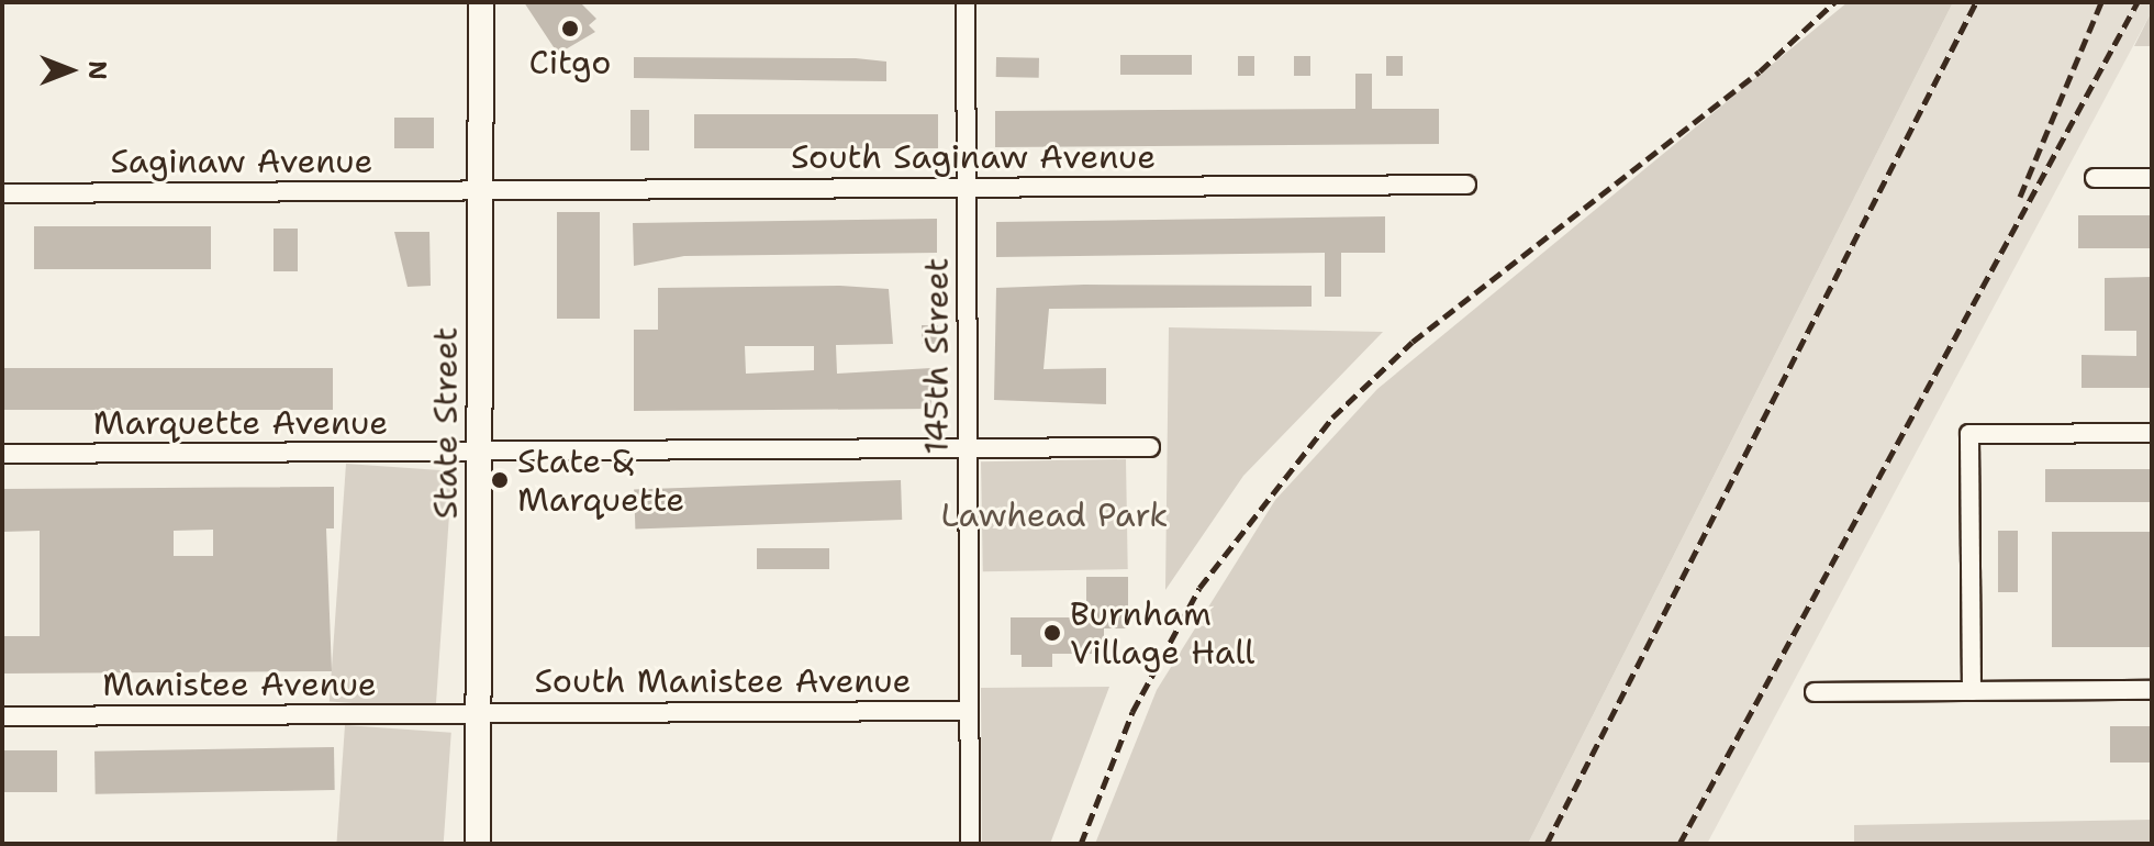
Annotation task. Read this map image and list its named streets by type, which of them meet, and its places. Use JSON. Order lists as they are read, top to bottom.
{
  "streets": {
    "street": [
      "South Saginaw Avenue",
      "Saginaw Avenue",
      "145th Street",
      "Marquette Avenue",
      "State Street",
      "South Manistee Avenue",
      "Manistee Avenue"
    ]
  },
  "crossings": [
    ["South Saginaw Avenue", "Saginaw Avenue"],
    ["South Saginaw Avenue", "145th Street"],
    ["South Saginaw Avenue", "State Street"],
    ["Saginaw Avenue", "State Street"],
    ["145th Street", "Marquette Avenue"],
    ["145th Street", "South Manistee Avenue"],
    ["Marquette Avenue", "State Street"],
    ["State Street", "South Manistee Avenue"],
    ["State Street", "Manistee Avenue"],
    ["South Manistee Avenue", "Manistee Avenue"]
  ],
  "parks": ["Lawhead Park"],
  "places": ["Citgo", "State & Marquette", "Burnham Village Hall"],
  "north": "right"
}
